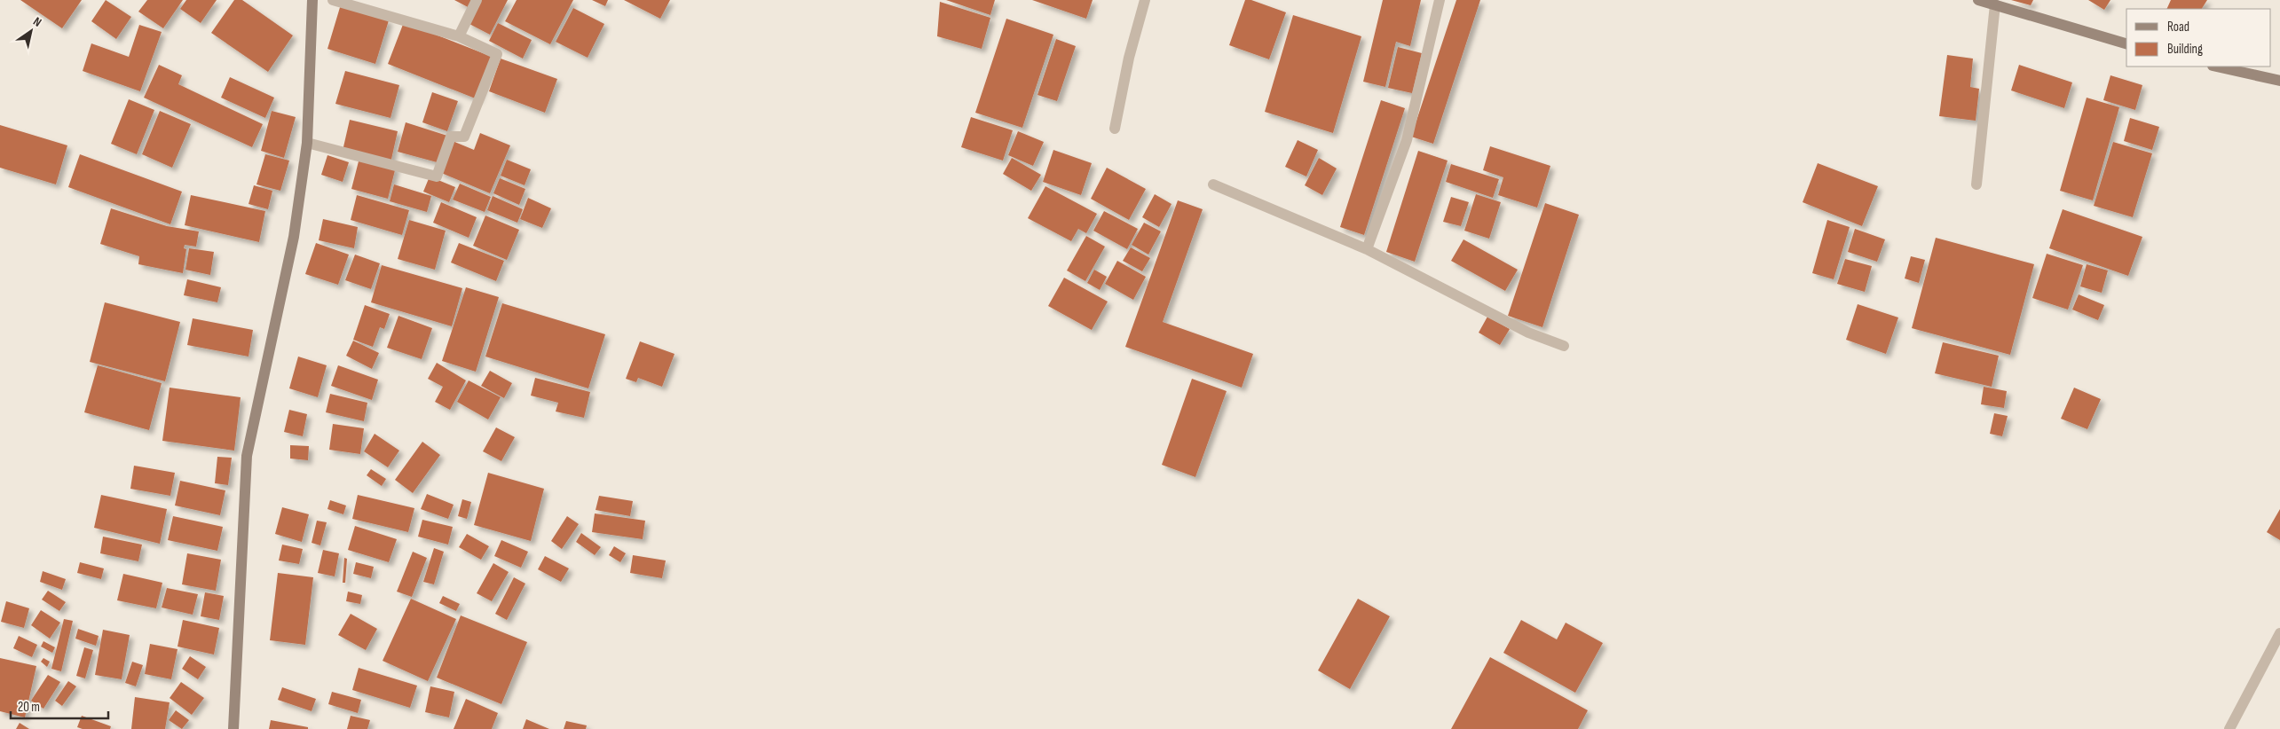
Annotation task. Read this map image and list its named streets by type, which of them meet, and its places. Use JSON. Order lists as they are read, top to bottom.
{
  "legend": ["Road", "Building"],
  "scale_bar": "20 m",
  "north": "top right"
}
